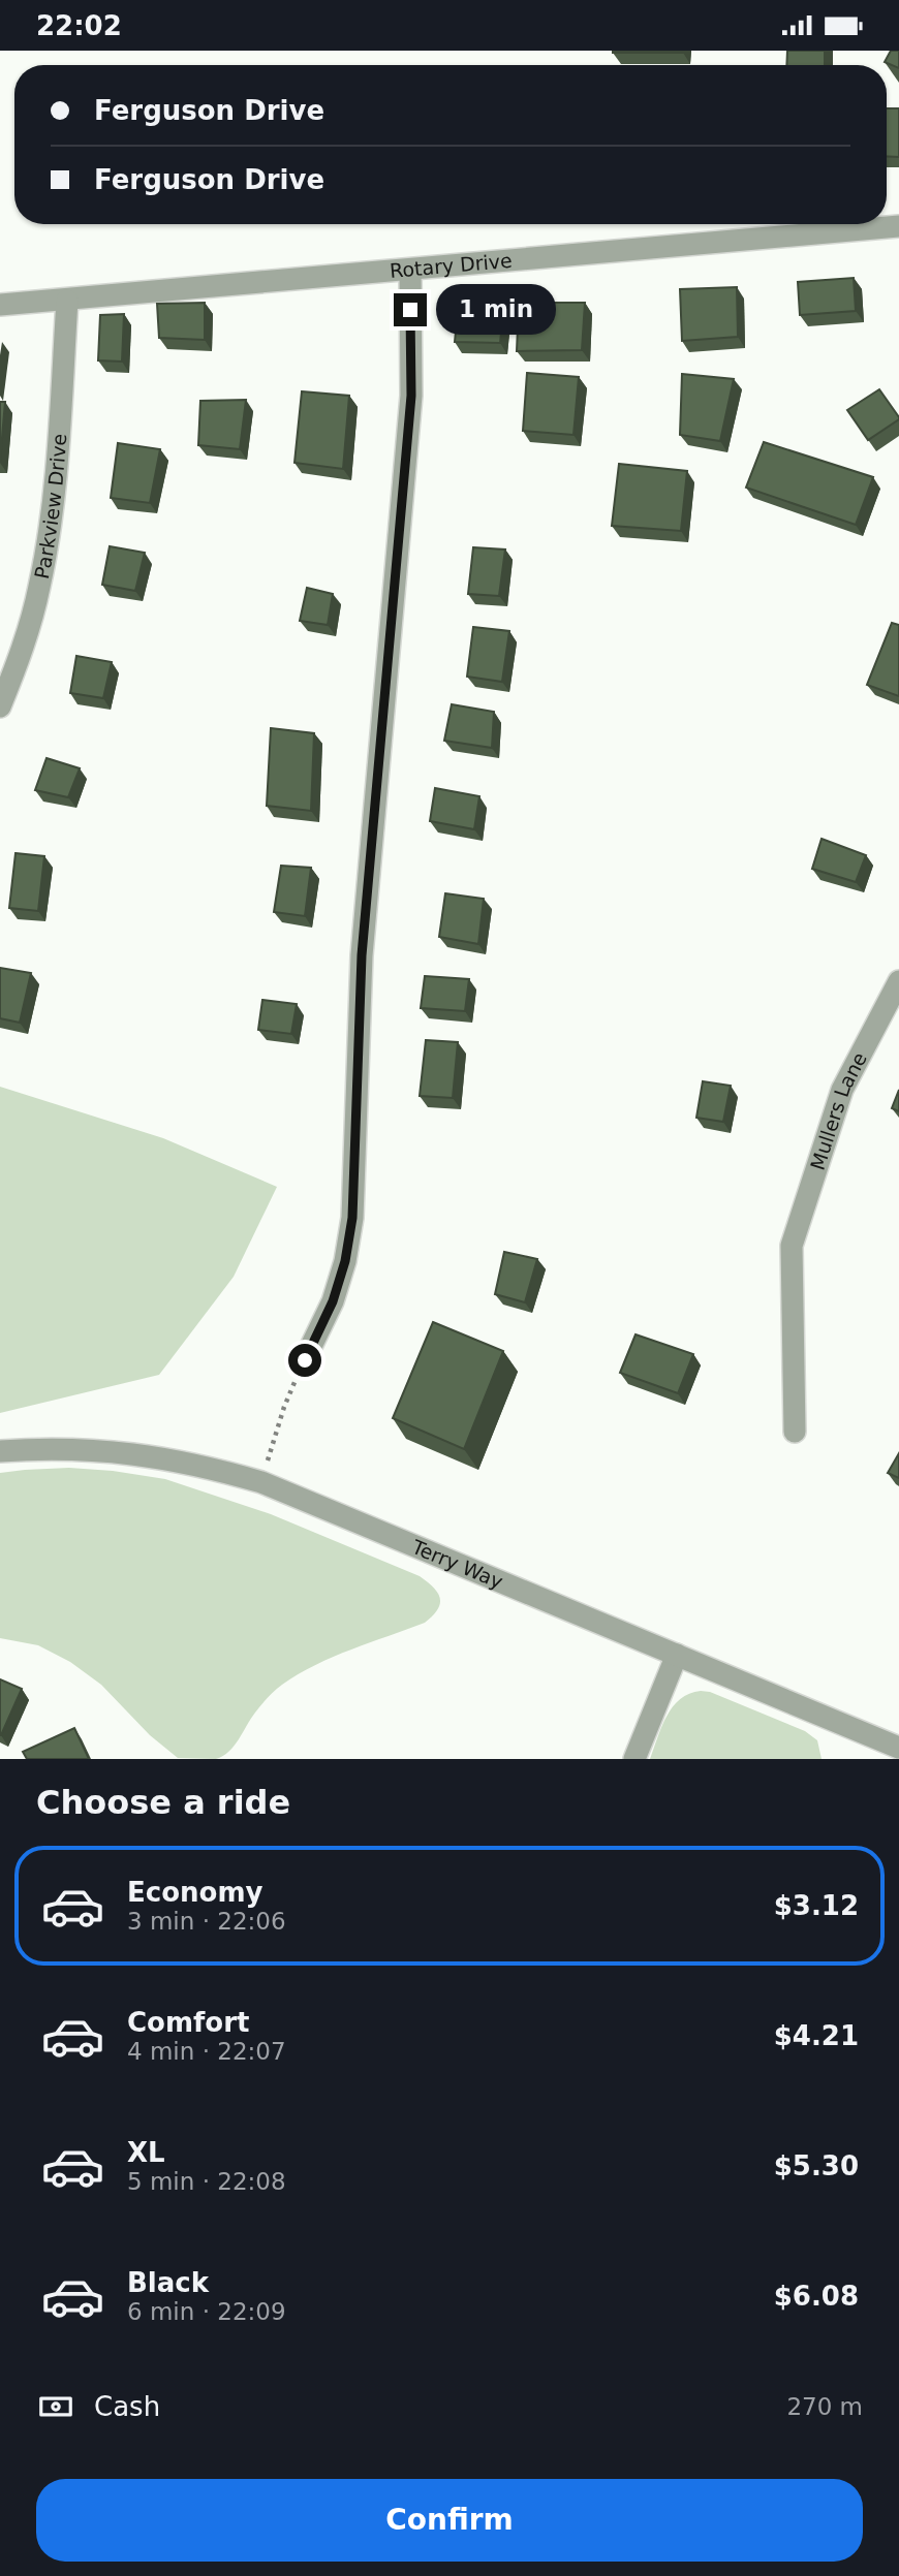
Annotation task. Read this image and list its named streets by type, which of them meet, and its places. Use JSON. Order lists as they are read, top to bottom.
{
  "streets": {
    "street": [
      "Rotary Drive",
      "Parkview Drive",
      "Mullers Lane",
      "Terry Way"
    ]
  },
  "crossings": [
    ["Rotary Drive", "Parkview Drive"]
  ],
  "page": {
    "status": "22:02",
    "banner": ["Ferguson Drive", "Ferguson Drive"],
    "bubble": "1 min",
    "heading": "Choose a ride",
    "list": [
      {
        "name": "Economy",
        "note": "3 min · 22:06",
        "value": "$3.12"
      },
      {
        "name": "Comfort",
        "note": "4 min · 22:07",
        "value": "$4.21"
      },
      {
        "name": "XL",
        "note": "5 min · 22:08",
        "value": "$5.30"
      },
      {
        "name": "Black",
        "note": "6 min · 22:09",
        "value": "$6.08"
      }
    ],
    "pay": ["Cash", "270 m"],
    "buttons": "Confirm"
  }
}
